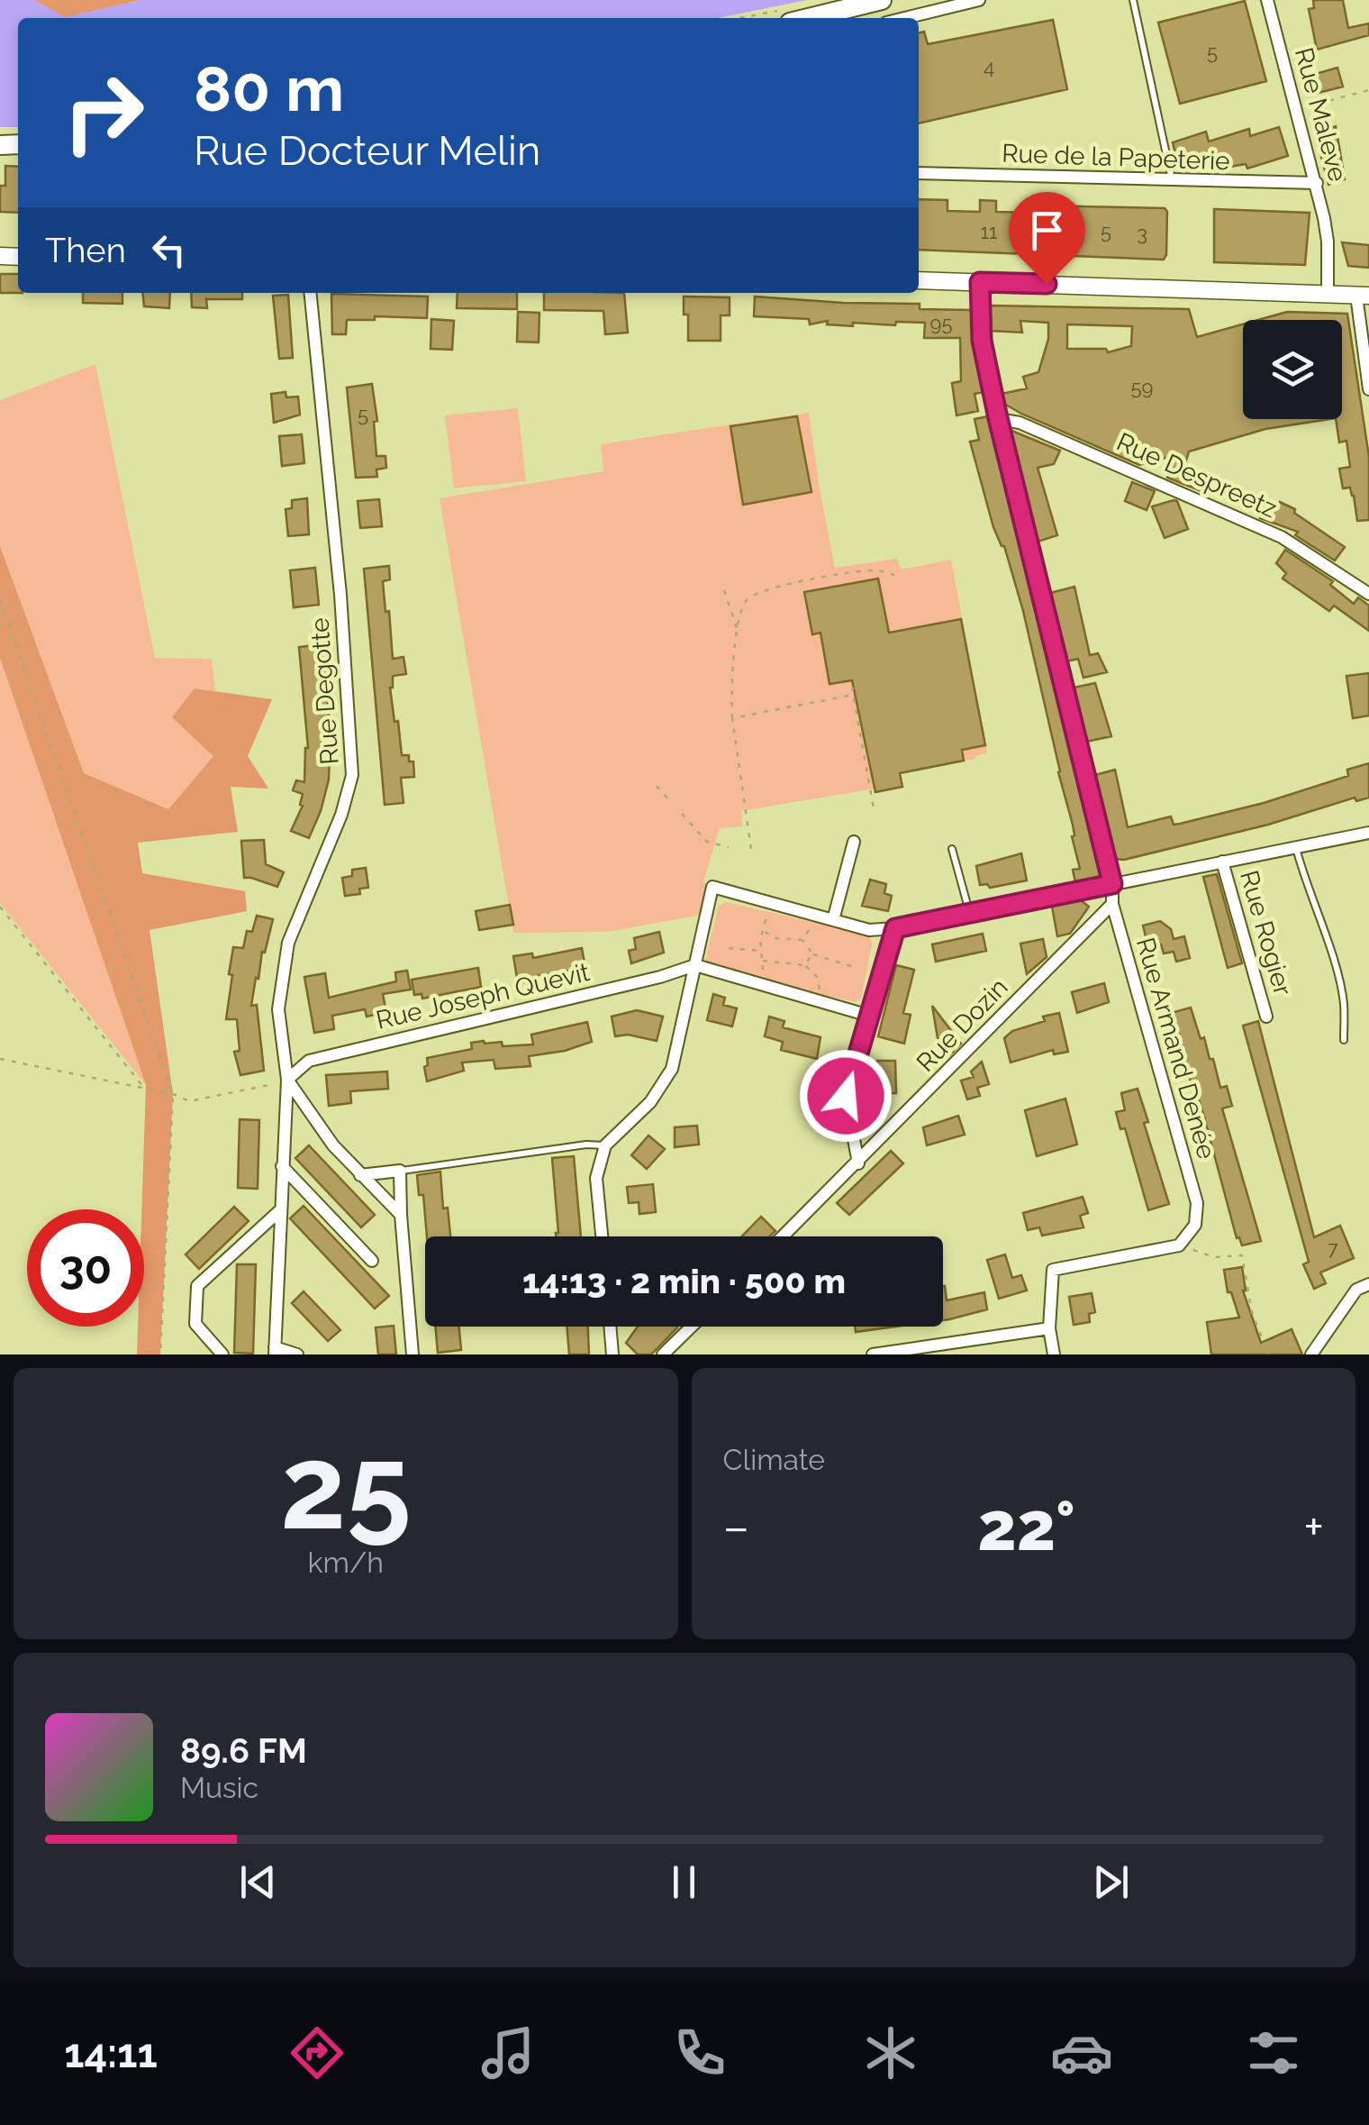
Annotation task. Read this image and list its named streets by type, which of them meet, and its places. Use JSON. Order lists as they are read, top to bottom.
{
  "streets": {
    "street": [
      "Rue Maleve",
      "Rue de la Papeterie",
      "Rue Despreetz",
      "Rue Degotte",
      "Rue Rogier",
      "Rue Joseph Quevit",
      "Rue Dozin",
      "Rue Armand Denée"
    ]
  },
  "crossings": [
    ["Rue Maleve", "Rue de la Papeterie"],
    ["Rue Despreetz", "Rue Armand Denée"],
    ["Rue Degotte", "Rue Joseph Quevit"],
    ["Rue Rogier", "Rue Joseph Quevit"],
    ["Rue Rogier", "Rue Armand Denée"],
    ["Rue Dozin", "Rue Armand Denée"]
  ],
  "house_numbers": [
    "5",
    "4",
    "11",
    "5",
    "3",
    "95",
    "59",
    "5",
    "7"
  ],
  "page": {
    "turn": ["80 m", "Rue Docteur Melin"],
    "then": "Then",
    "limit": "30",
    "trip": "14:13 · 2 min · 500 m",
    "tile": [
      ["25", "km/h"],
      "Climate"
    ],
    "heat": ["−", "22°", "+"],
    "song": ["89.6 FM", "Music"],
    "tabs": "14:11"
  }
}
